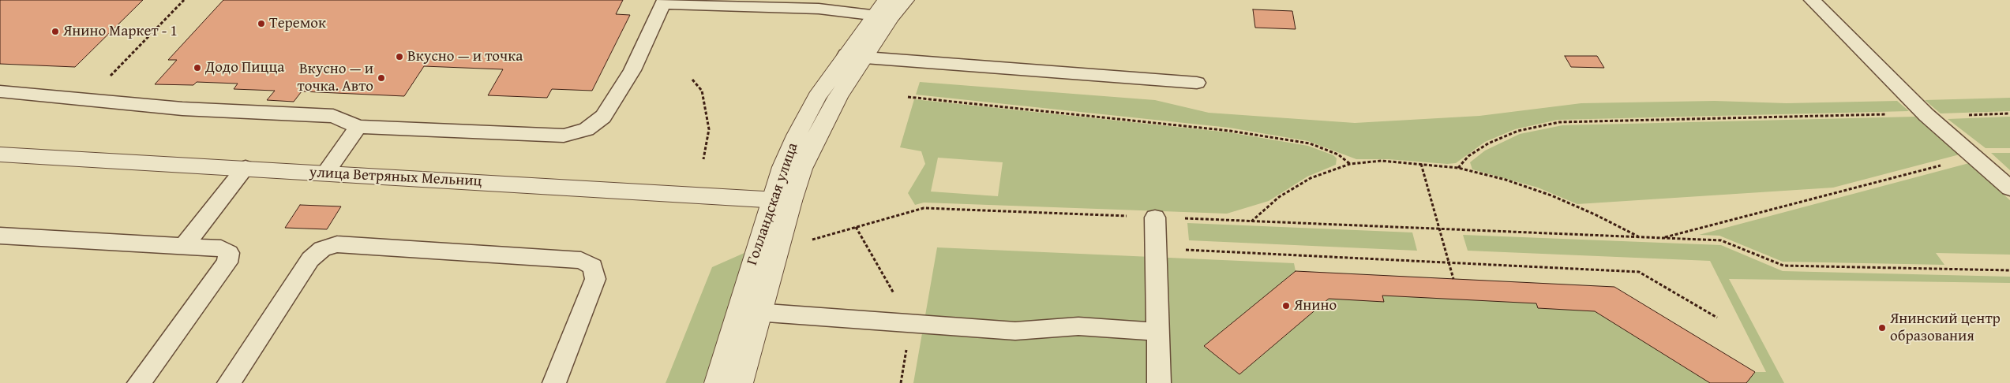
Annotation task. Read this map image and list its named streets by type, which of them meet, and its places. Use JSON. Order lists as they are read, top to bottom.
{
  "streets": {
    "street": ["улица Ветряных Мельниц", "Голландская улица"]
  },
  "crossings": [
    ["улица Ветряных Мельниц", "Голландская улица"]
  ],
  "places": [
    "Теремок",
    "Янино Маркет - 1",
    "Вкусно — и точка",
    "Додо Пицца",
    "Вкусно — и точка. Авто",
    "Янино",
    "Янинский центр образования"
  ]
}
